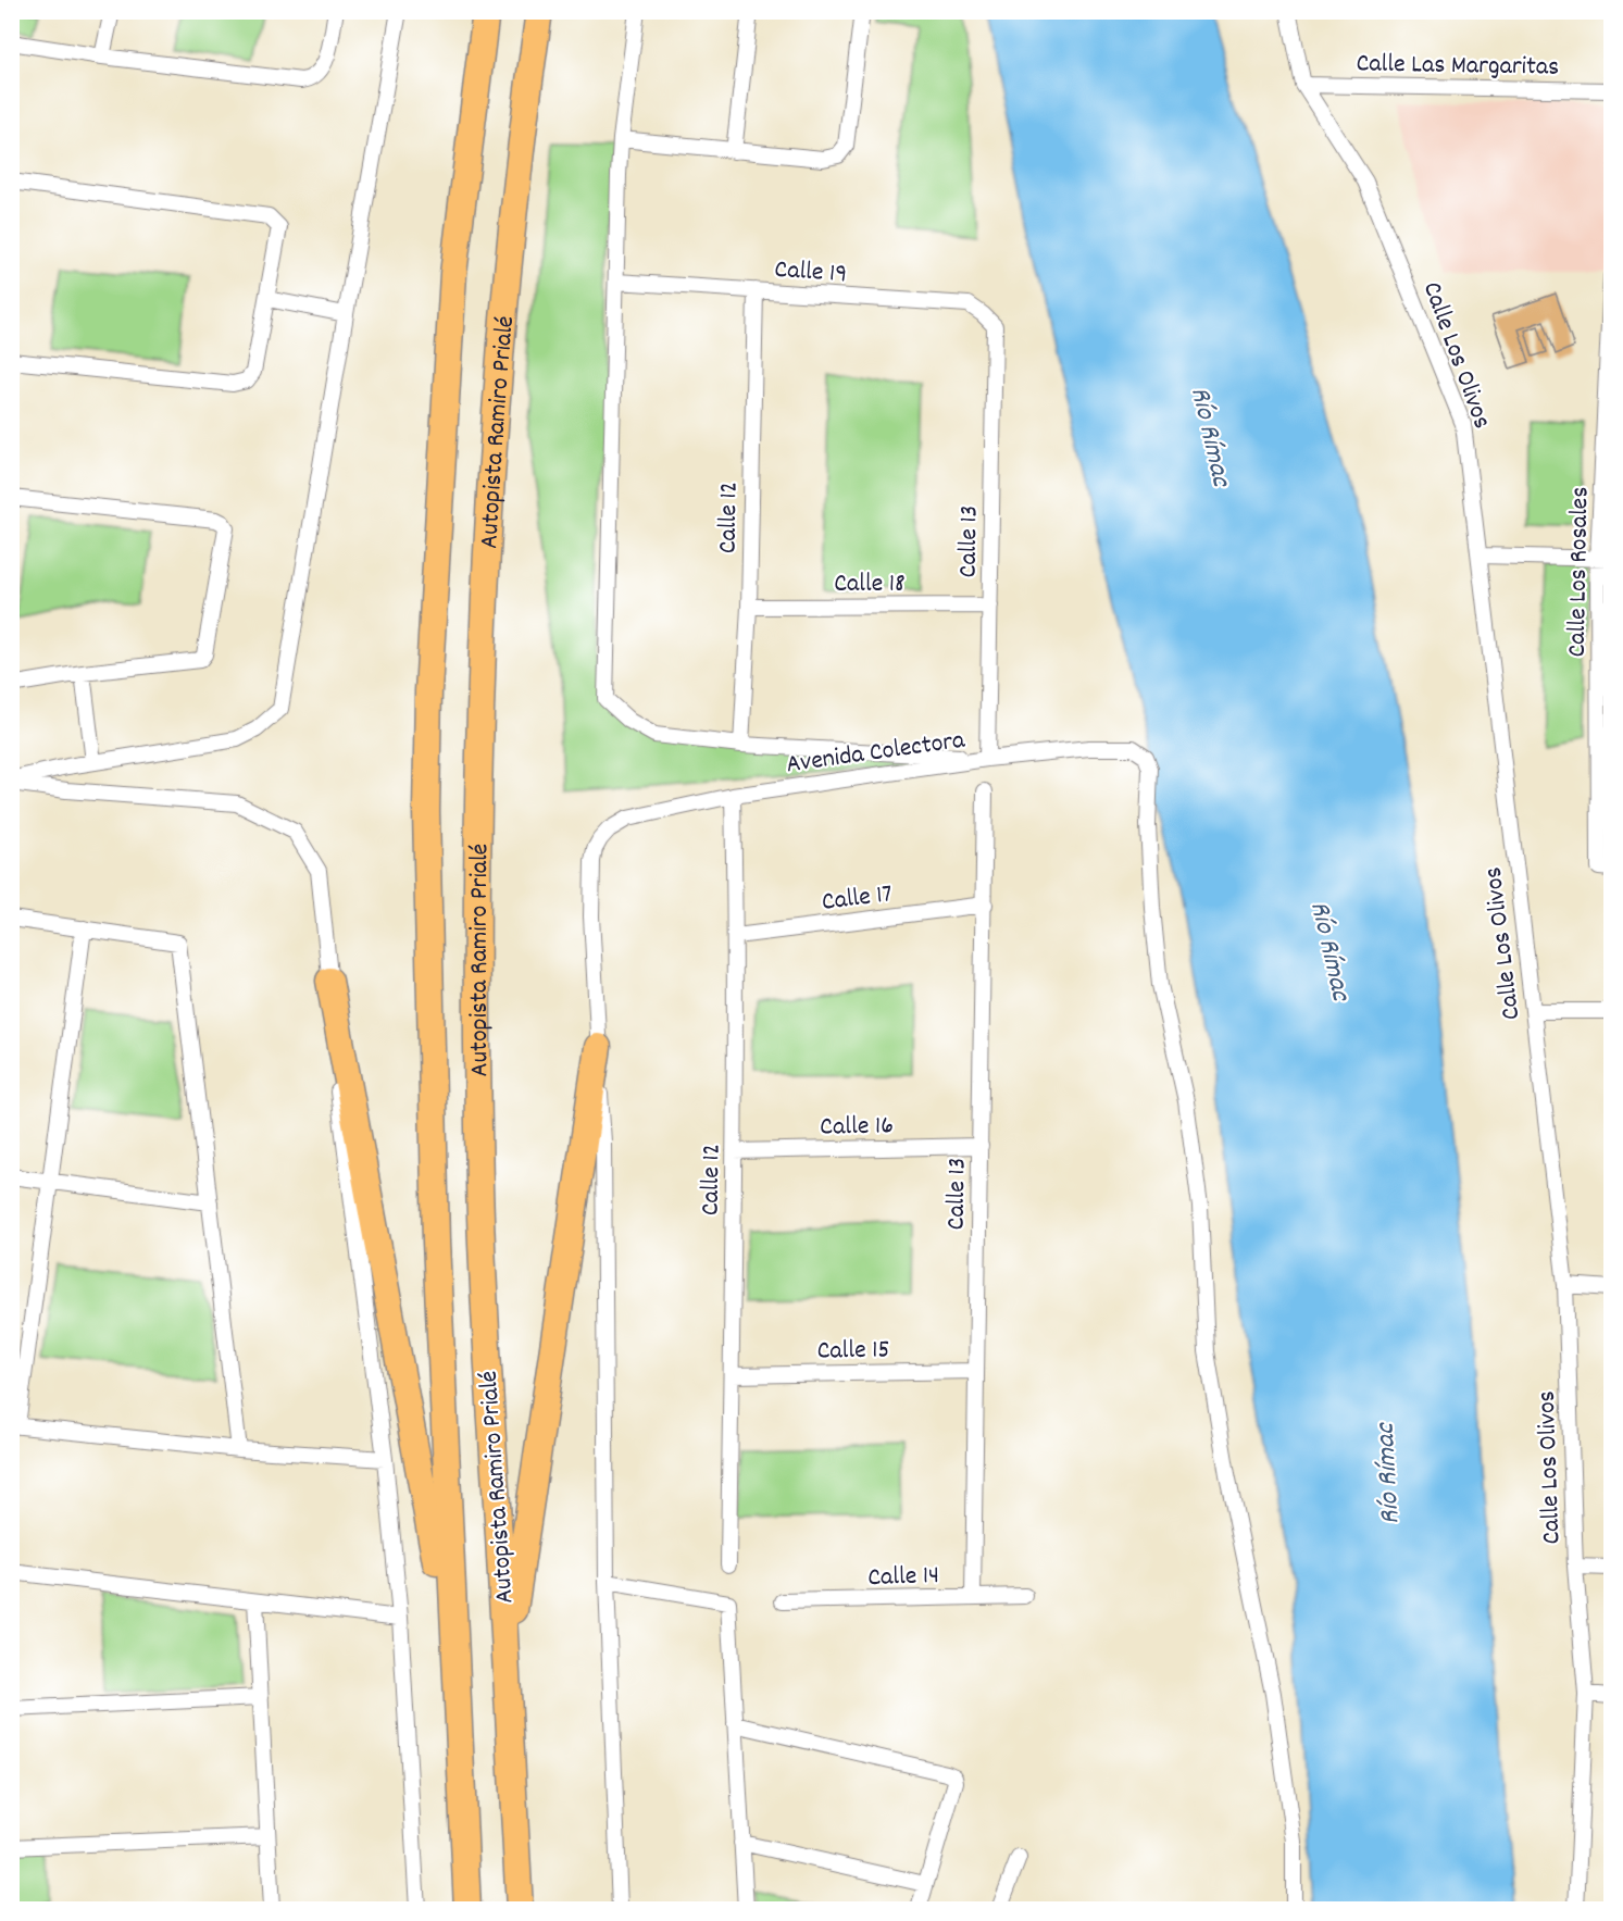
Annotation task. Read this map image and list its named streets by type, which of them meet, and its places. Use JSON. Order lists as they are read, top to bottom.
{
  "streets": {
    "highway": ["Autopista Ramiro Prialé"],
    "street": [
      "Calle Las Margaritas",
      "Calle 19",
      "Calle Los Olivos",
      "Calle 12",
      "Calle 13",
      "Calle Los Rosales",
      "Calle 18",
      "Avenida Colectora",
      "Calle 17",
      "Calle 16",
      "Calle 15",
      "Calle 14"
    ]
  },
  "crossings": [
    ["Calle Las Margaritas", "Calle Los Olivos"],
    ["Calle 19", "Calle 12"],
    ["Calle 19", "Calle 13"],
    ["Calle 12", "Calle 18"],
    ["Calle 12", "Avenida Colectora"],
    ["Calle 12", "Calle 17"],
    ["Calle 12", "Calle 16"],
    ["Calle 12", "Calle 15"],
    ["Calle 13", "Calle 18"],
    ["Calle 13", "Avenida Colectora"],
    ["Calle 13", "Calle 17"],
    ["Calle 13", "Calle 16"],
    ["Calle 13", "Calle 15"],
    ["Calle 13", "Calle 14"]
  ],
  "water": ["Río Rímac"]
}
